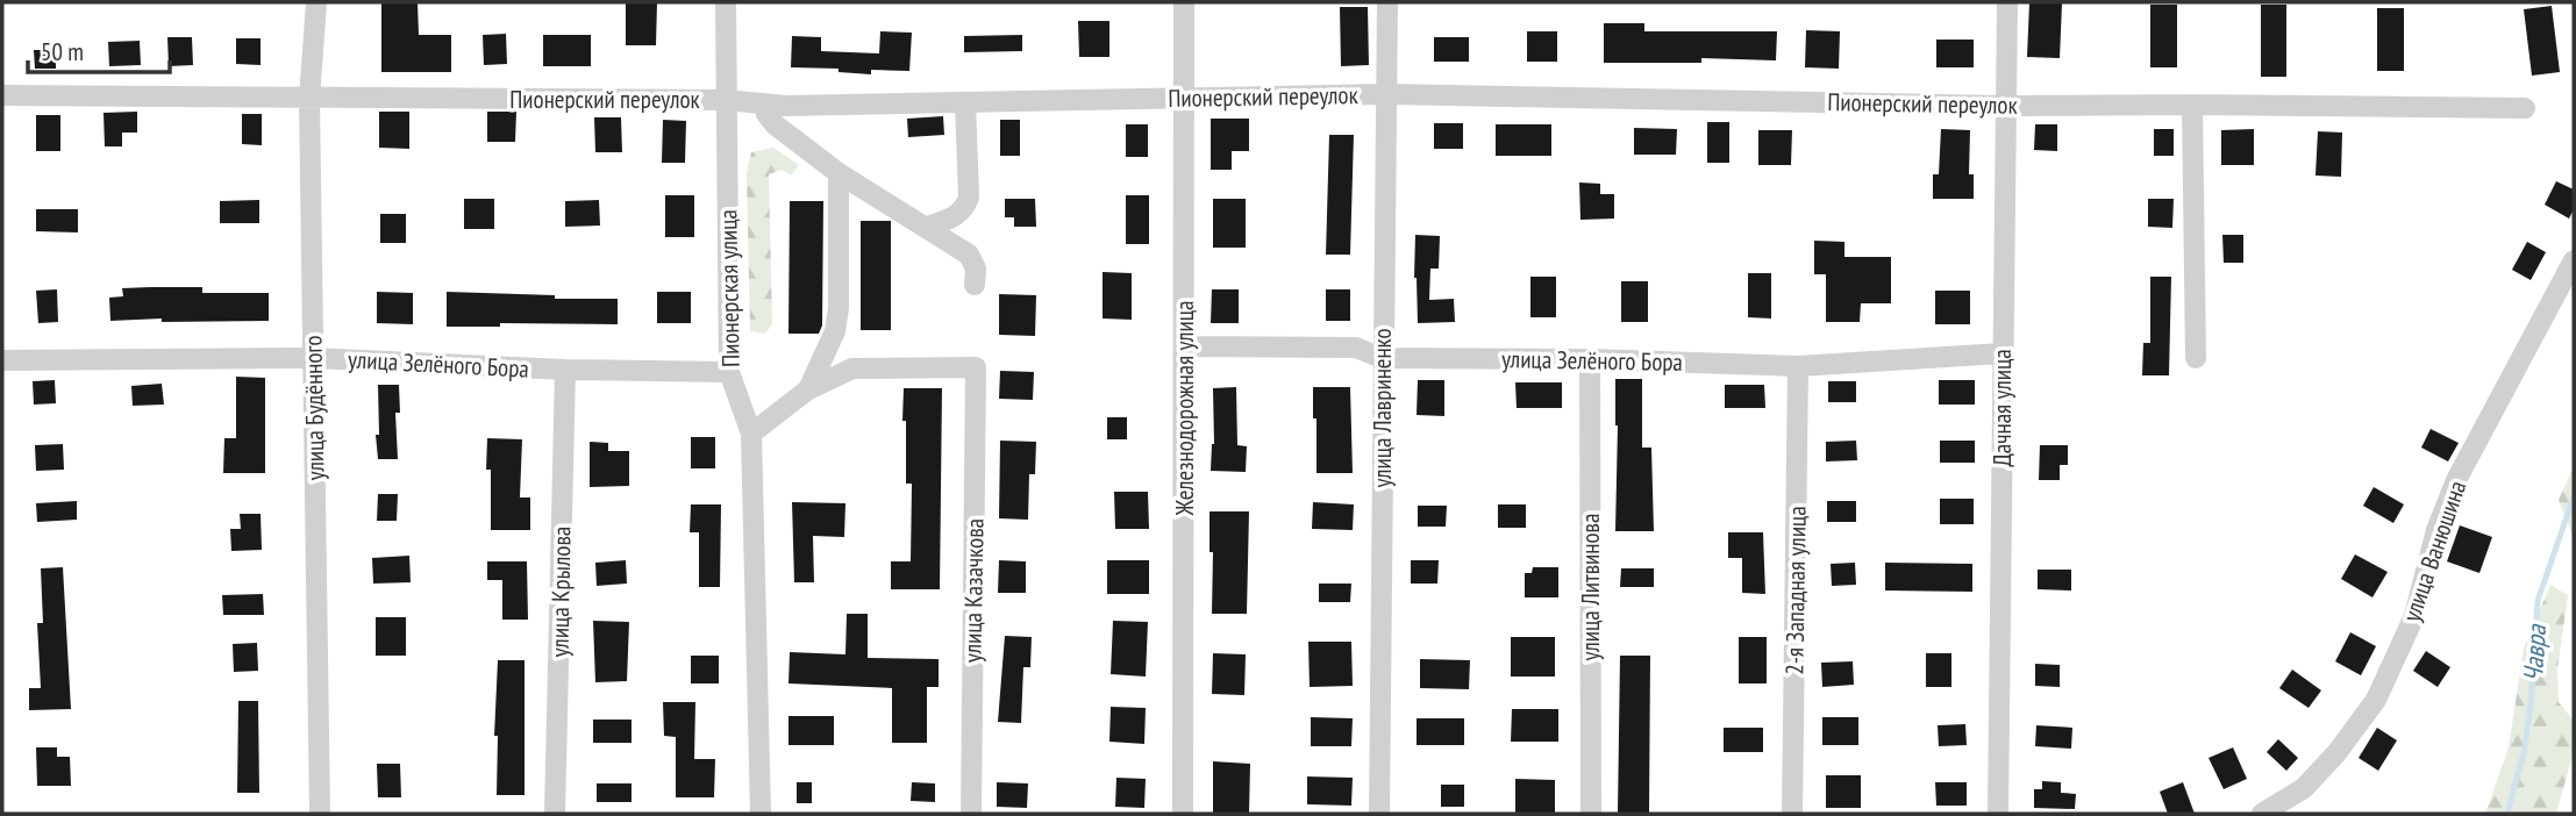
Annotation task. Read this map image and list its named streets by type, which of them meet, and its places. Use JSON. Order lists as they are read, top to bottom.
{
  "streets": {
    "street": [
      "Пионерский переулок",
      "Пионерская улица",
      "улица Зелёного Бора",
      "улица Будённого",
      "Железнодорожная улица",
      "улица Лавриненко",
      "Дачная улица",
      "улица Ванюшина",
      "улица Литвинова",
      "улица Казачкова",
      "2-я Западная улица",
      "улица Крылова"
    ]
  },
  "crossings": [
    ["Пионерский переулок", "Пионерская улица"],
    ["Пионерский переулок", "улица Будённого"],
    ["Пионерский переулок", "Железнодорожная улица"],
    ["Пионерский переулок", "улица Лавриненко"],
    ["Пионерский переулок", "Дачная улица"],
    ["Пионерская улица", "улица Зелёного Бора"],
    ["улица Зелёного Бора", "улица Будённого"],
    ["улица Зелёного Бора", "Железнодорожная улица"],
    ["улица Зелёного Бора", "улица Лавриненко"],
    ["улица Зелёного Бора", "Дачная улица"],
    ["улица Зелёного Бора", "улица Литвинова"],
    ["улица Зелёного Бора", "2-я Западная улица"],
    ["улица Зелёного Бора", "улица Крылова"]
  ],
  "water": ["Чавра"],
  "scale_bar": "50 m"
}
